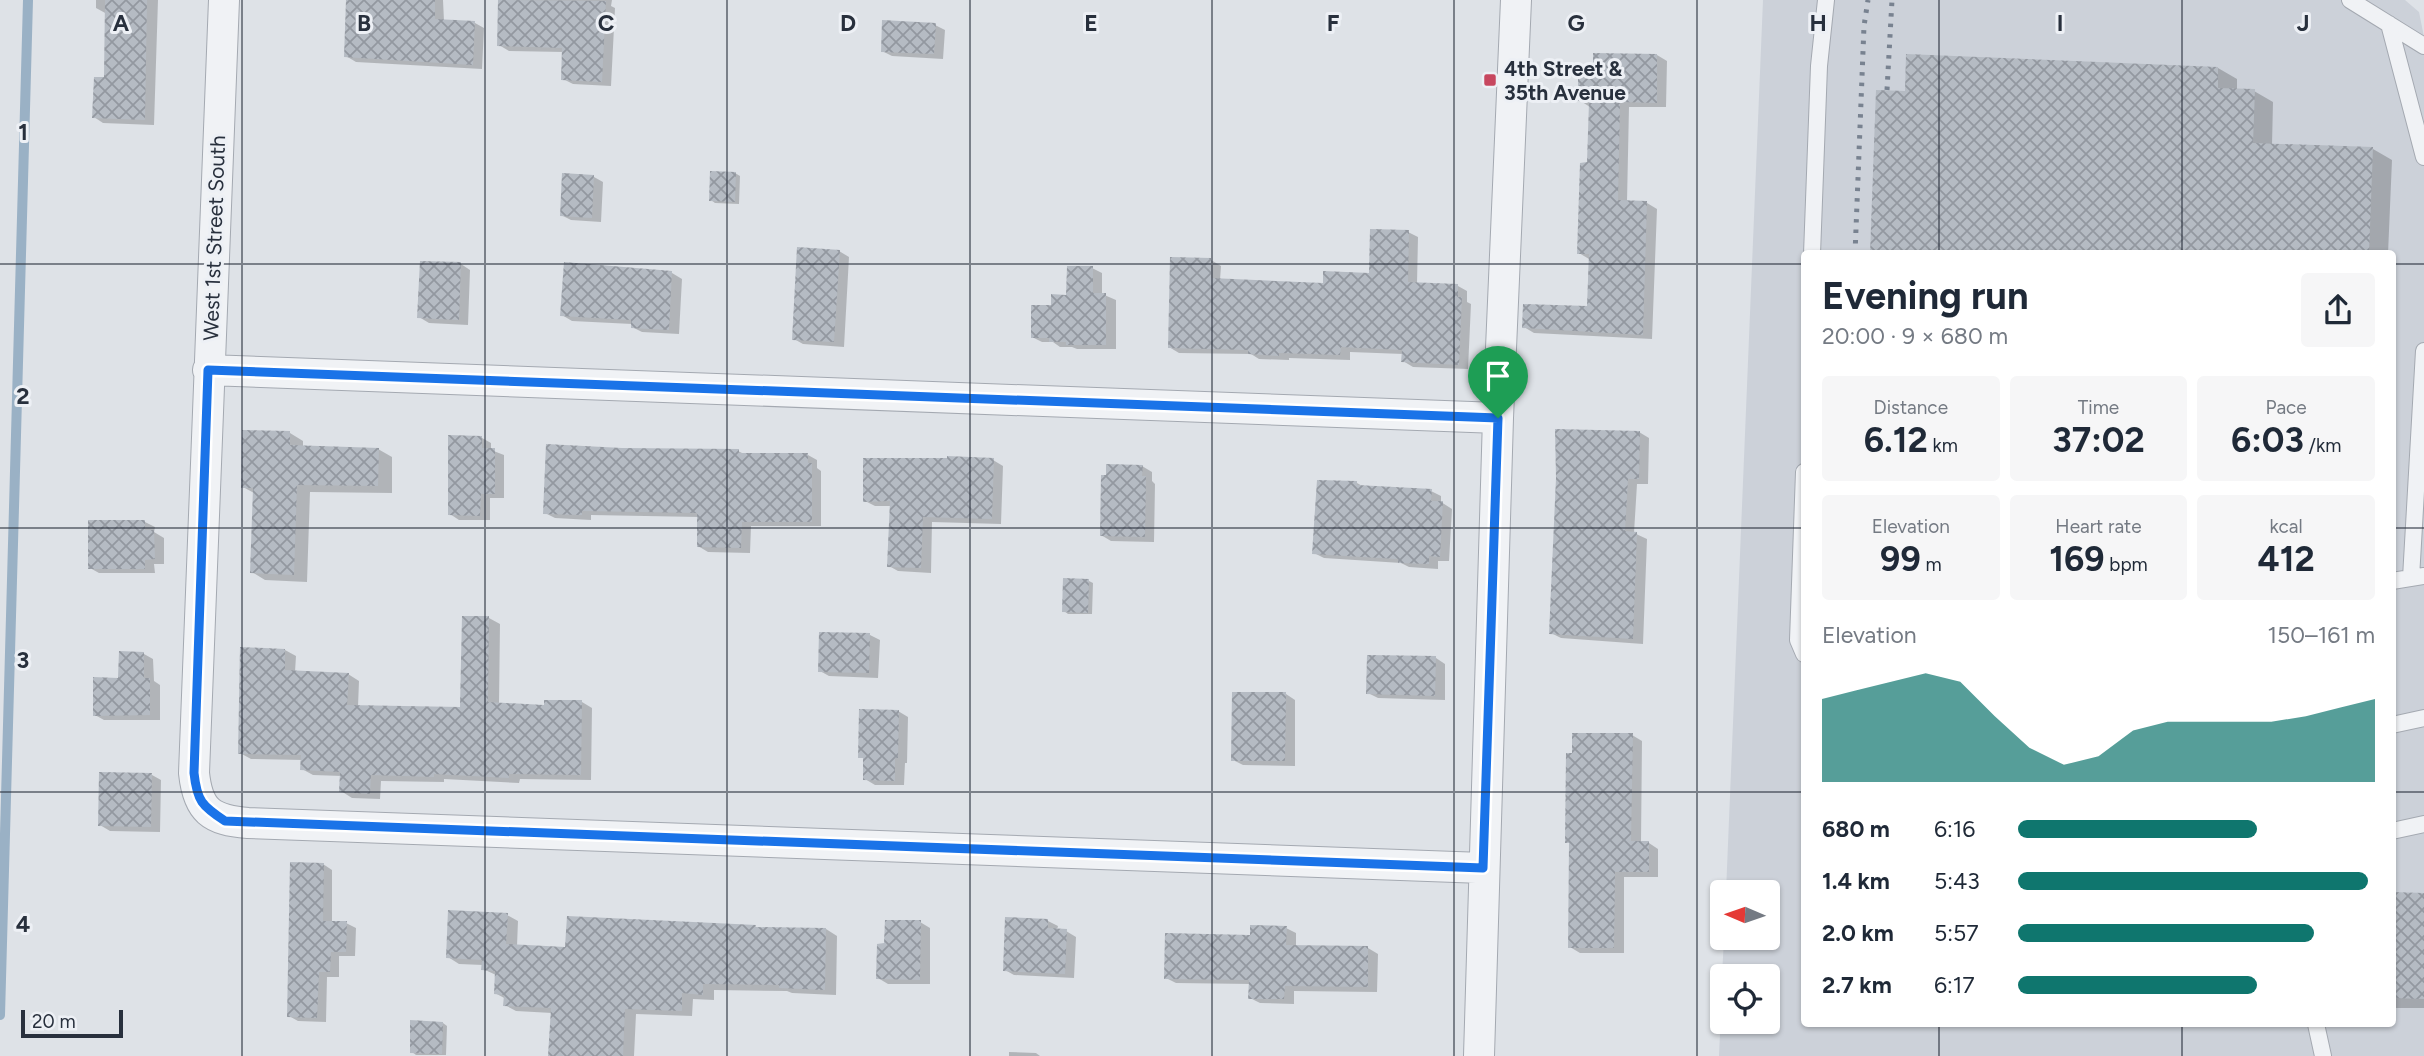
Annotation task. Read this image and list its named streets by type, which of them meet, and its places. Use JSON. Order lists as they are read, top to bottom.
{
  "streets": {
    "street": ["West 1st Street South"]
  },
  "places": {
    "transit": ["4th Street & 35th Avenue"]
  },
  "scale_bar": "20 m",
  "north": "left",
  "page": {
    "heading": ["Evening run", "20:00 · 9 × 680 m"],
    "stats": [
      ["Distance", "6.12 km"],
      ["Time", "37:02"],
      ["Pace", "6:03 /km"],
      ["Elevation", "99 m"],
      ["Heart rate", "169 bpm"],
      ["kcal", "412"]
    ],
    "chart": ["Elevation", "150–161 m"],
    "list": [
      {
        "name": "680 m",
        "note": "6:16"
      },
      {
        "name": "1.4 km",
        "note": "5:43"
      },
      {
        "name": "2.0 km",
        "note": "5:57"
      },
      {
        "name": "2.7 km",
        "note": "6:17"
      }
    ],
    "scale": "20 m"
  },
  "grid": {
    "columns": [
      "A",
      "B",
      "C",
      "D",
      "E",
      "F",
      "G",
      "H",
      "I",
      "J"
    ],
    "rows": [
      "1",
      "2",
      "3",
      "4"
    ]
  }
}
